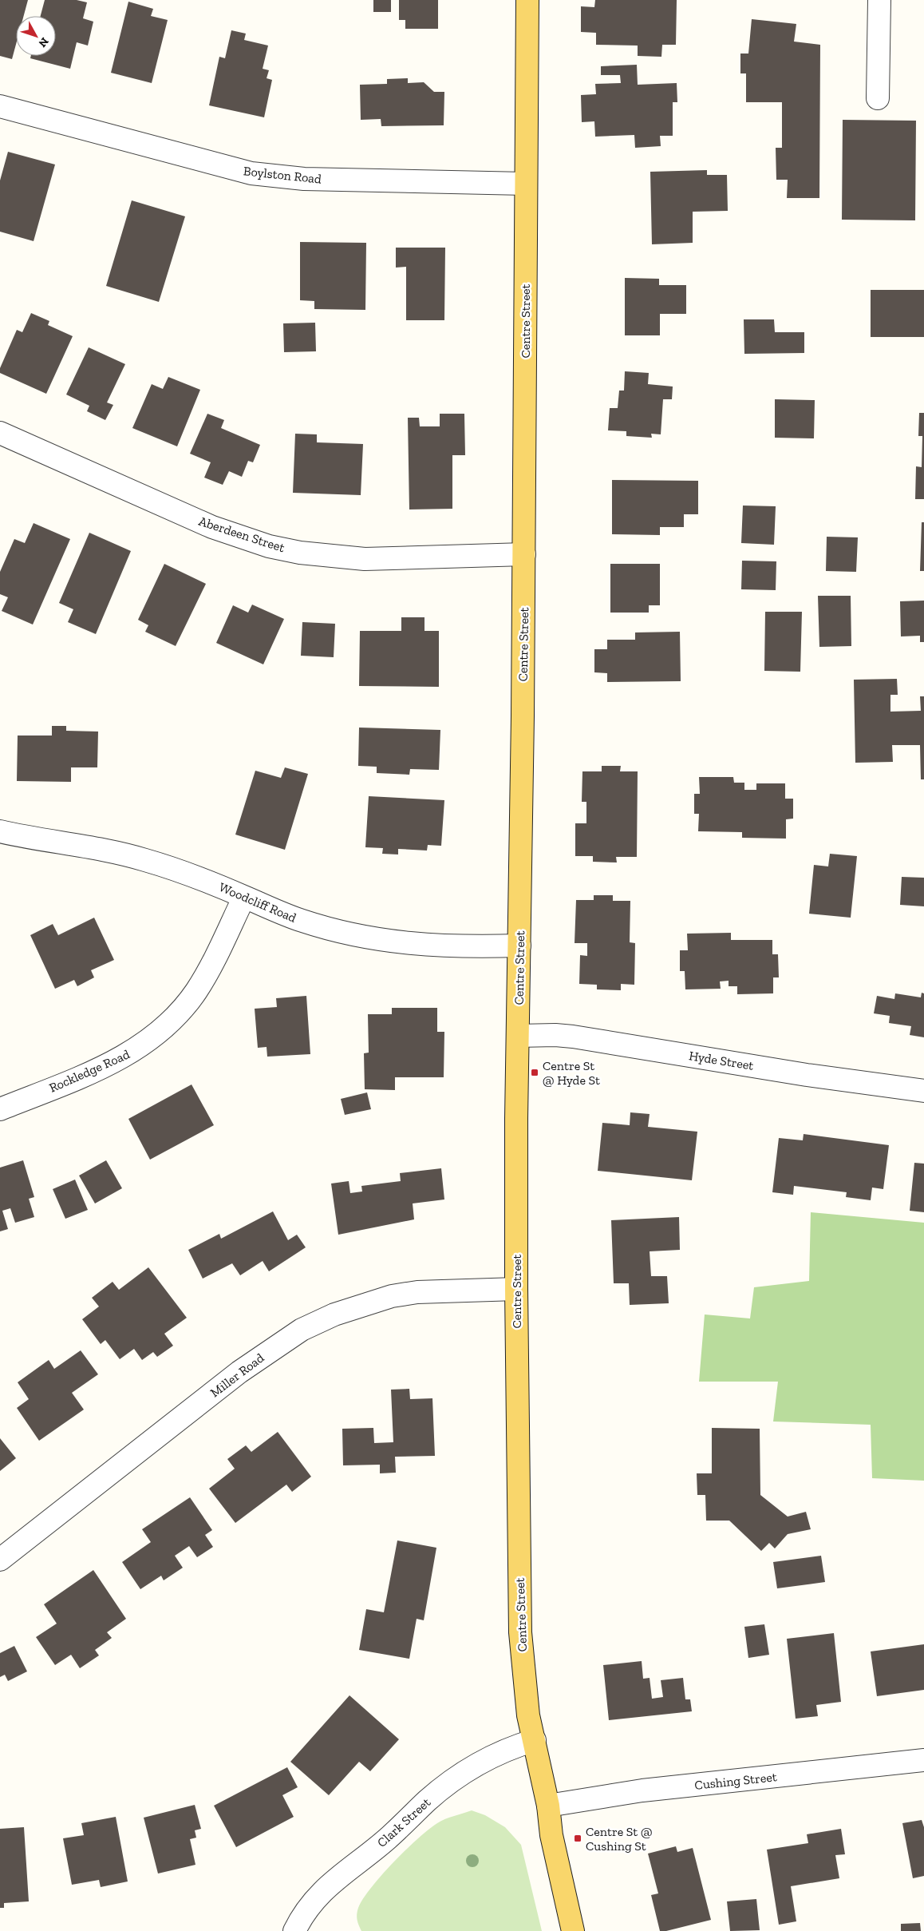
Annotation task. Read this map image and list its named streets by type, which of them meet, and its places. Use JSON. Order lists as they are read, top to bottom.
{
  "streets": {
    "main road": ["Centre Street"],
    "street": [
      "Boylston Road",
      "Aberdeen Street",
      "Woodcliff Road",
      "Hyde Street",
      "Rockledge Road",
      "Miller Road",
      "Cushing Street",
      "Clark Street"
    ]
  },
  "crossings": [
    ["Boylston Road", "Centre Street"],
    ["Centre Street", "Aberdeen Street"],
    ["Centre Street", "Woodcliff Road"],
    ["Centre Street", "Hyde Street"],
    ["Centre Street", "Miller Road"],
    ["Centre Street", "Cushing Street"],
    ["Centre Street", "Clark Street"],
    ["Woodcliff Road", "Rockledge Road"]
  ],
  "places": {
    "transit": ["Centre St @ Hyde St", "Centre St @ Cushing St"]
  },
  "north": "bottom right"
}
